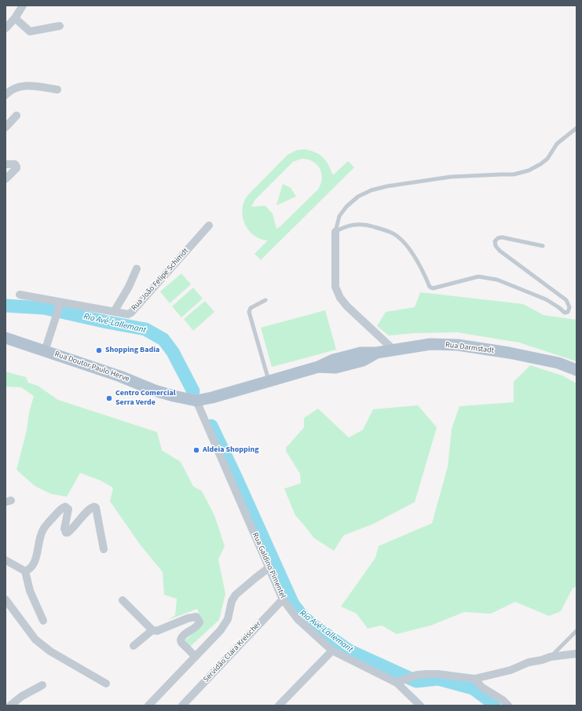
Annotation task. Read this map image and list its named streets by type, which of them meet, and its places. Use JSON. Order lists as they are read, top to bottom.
{
  "streets": {
    "main road": ["Rua Darmstadt", "Rua Doutor Paulo Herve"],
    "street": ["Rua João Felipe Schimdt", "Rua Galdino Pimentel", "Servidão Clara Kreischer"]
  },
  "crossings": [
    ["Rua Darmstadt", "Rua Doutor Paulo Herve"],
    ["Rua Darmstadt", "Rua Galdino Pimentel"],
    ["Rua Doutor Paulo Herve", "Rua Galdino Pimentel"],
    ["Rua Galdino Pimentel", "Servidão Clara Kreischer"]
  ],
  "water": ["Rio Avé‐Lallemant"],
  "places": ["Shopping Badia", "Centro Comercial Serra Verde", "Aldeia Shopping"]
}
